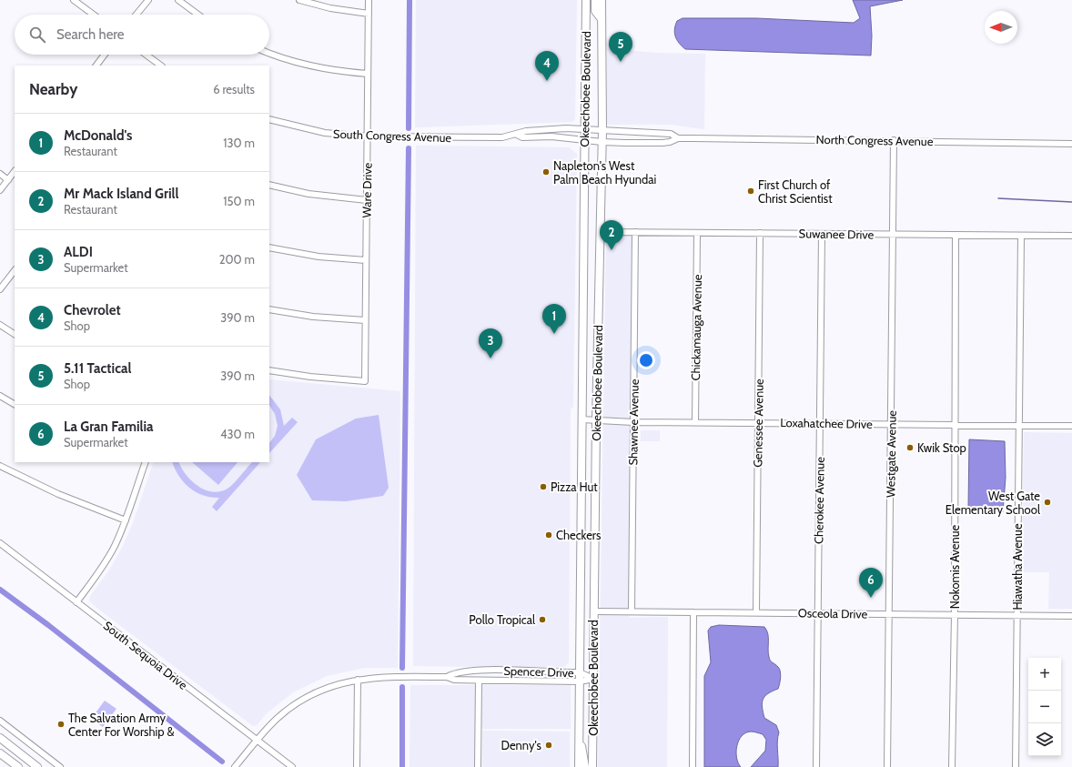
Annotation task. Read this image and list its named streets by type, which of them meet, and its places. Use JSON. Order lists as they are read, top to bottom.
{
  "streets": {
    "main road": ["Okeechobee Boulevard"],
    "street": [
      "South Congress Avenue",
      "North Congress Avenue",
      "Ware Drive",
      "Suwanee Drive",
      "Chickamauga Avenue",
      "Shawnee Avenue",
      "Genessee Avenue",
      "Loxahatchee Drive",
      "Westgate Avenue",
      "Cherokee Avenue",
      "Nokomis Avenue",
      "Hiawatha Avenue",
      "Osceola Drive",
      "South Sequoia Drive",
      "Spencer Drive"
    ]
  },
  "crossings": [
    ["Okeechobee Boulevard", "South Congress Avenue"],
    ["Okeechobee Boulevard", "North Congress Avenue"],
    ["Okeechobee Boulevard", "Suwanee Drive"],
    ["Okeechobee Boulevard", "Loxahatchee Drive"],
    ["Okeechobee Boulevard", "Osceola Drive"],
    ["Okeechobee Boulevard", "Spencer Drive"],
    ["South Congress Avenue", "North Congress Avenue"],
    ["South Congress Avenue", "Ware Drive"],
    ["North Congress Avenue", "Westgate Avenue"],
    ["Suwanee Drive", "Chickamauga Avenue"],
    ["Suwanee Drive", "Shawnee Avenue"],
    ["Suwanee Drive", "Genessee Avenue"],
    ["Suwanee Drive", "Westgate Avenue"],
    ["Suwanee Drive", "Cherokee Avenue"],
    ["Suwanee Drive", "Nokomis Avenue"],
    ["Suwanee Drive", "Hiawatha Avenue"],
    ["Chickamauga Avenue", "Loxahatchee Drive"],
    ["Shawnee Avenue", "Loxahatchee Drive"],
    ["Shawnee Avenue", "Osceola Drive"],
    ["Genessee Avenue", "Loxahatchee Drive"],
    ["Genessee Avenue", "Osceola Drive"],
    ["Loxahatchee Drive", "Westgate Avenue"],
    ["Loxahatchee Drive", "Cherokee Avenue"],
    ["Loxahatchee Drive", "Nokomis Avenue"],
    ["Loxahatchee Drive", "Hiawatha Avenue"],
    ["Westgate Avenue", "Osceola Drive"],
    ["Cherokee Avenue", "Osceola Drive"],
    ["Nokomis Avenue", "Osceola Drive"],
    ["Hiawatha Avenue", "Osceola Drive"],
    ["South Sequoia Drive", "Spencer Drive"]
  ],
  "places": [
    "Napleton's West Palm Beach Hyundai",
    "First Church of Christ Scientist",
    "Kwik Stop",
    "Pizza Hut",
    "West Gate Elementary School",
    "Checkers",
    "Pollo Tropical",
    "The Salvation Army Center For Worship &",
    "Denny's"
  ],
  "north": "left",
  "page": {
    "search": "Search here",
    "pins": [
      "5",
      "4",
      "2",
      "1",
      "3",
      "6"
    ],
    "heading": ["Nearby", "6 results"],
    "list": [
      {
        "mark": "1",
        "name": "McDonald's",
        "note": "Restaurant",
        "value": "130 m"
      },
      {
        "mark": "2",
        "name": "Mr Mack Island Grill",
        "note": "Restaurant",
        "value": "150 m"
      },
      {
        "mark": "3",
        "name": "ALDI",
        "note": "Supermarket",
        "value": "200 m"
      },
      {
        "mark": "4",
        "name": "Chevrolet",
        "note": "Shop",
        "value": "390 m"
      },
      {
        "mark": "5",
        "name": "5.11 Tactical",
        "note": "Shop",
        "value": "390 m"
      },
      {
        "mark": "6",
        "name": "La Gran Familia",
        "note": "Supermarket",
        "value": "430 m"
      }
    ],
    "map_buttons": ["+", "−"]
  }
}
